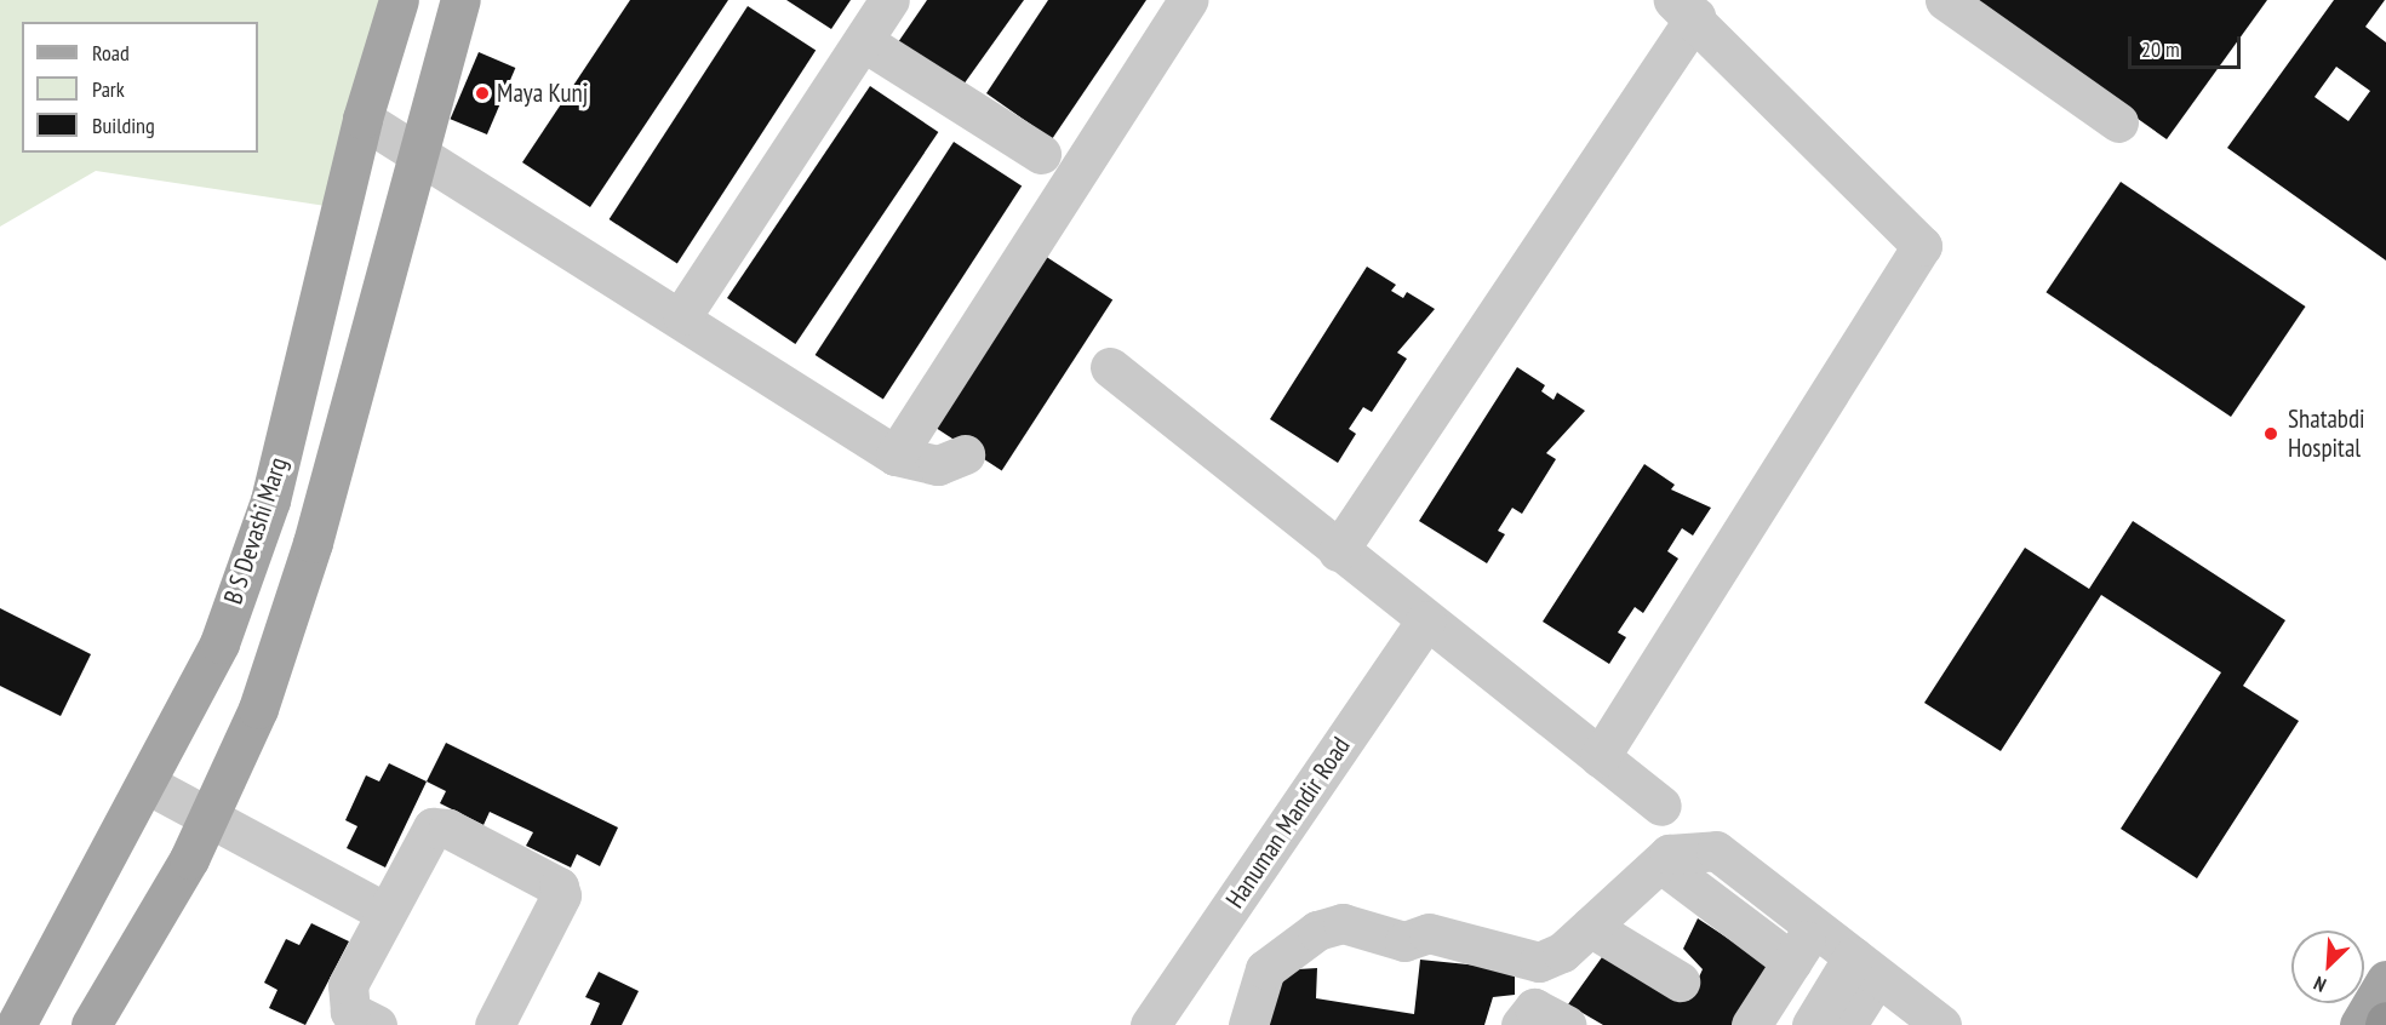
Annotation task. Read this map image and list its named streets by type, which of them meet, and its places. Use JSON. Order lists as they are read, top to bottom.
{
  "streets": {
    "main road": ["B S Devashi Marg"],
    "street": ["Hanuman Mandir Road"]
  },
  "places": ["Maya Kunj", "Shatabdi Hospital"],
  "legend": ["Road", "Park", "Building"],
  "scale_bar": "20 m",
  "north": "bottom left"
}
